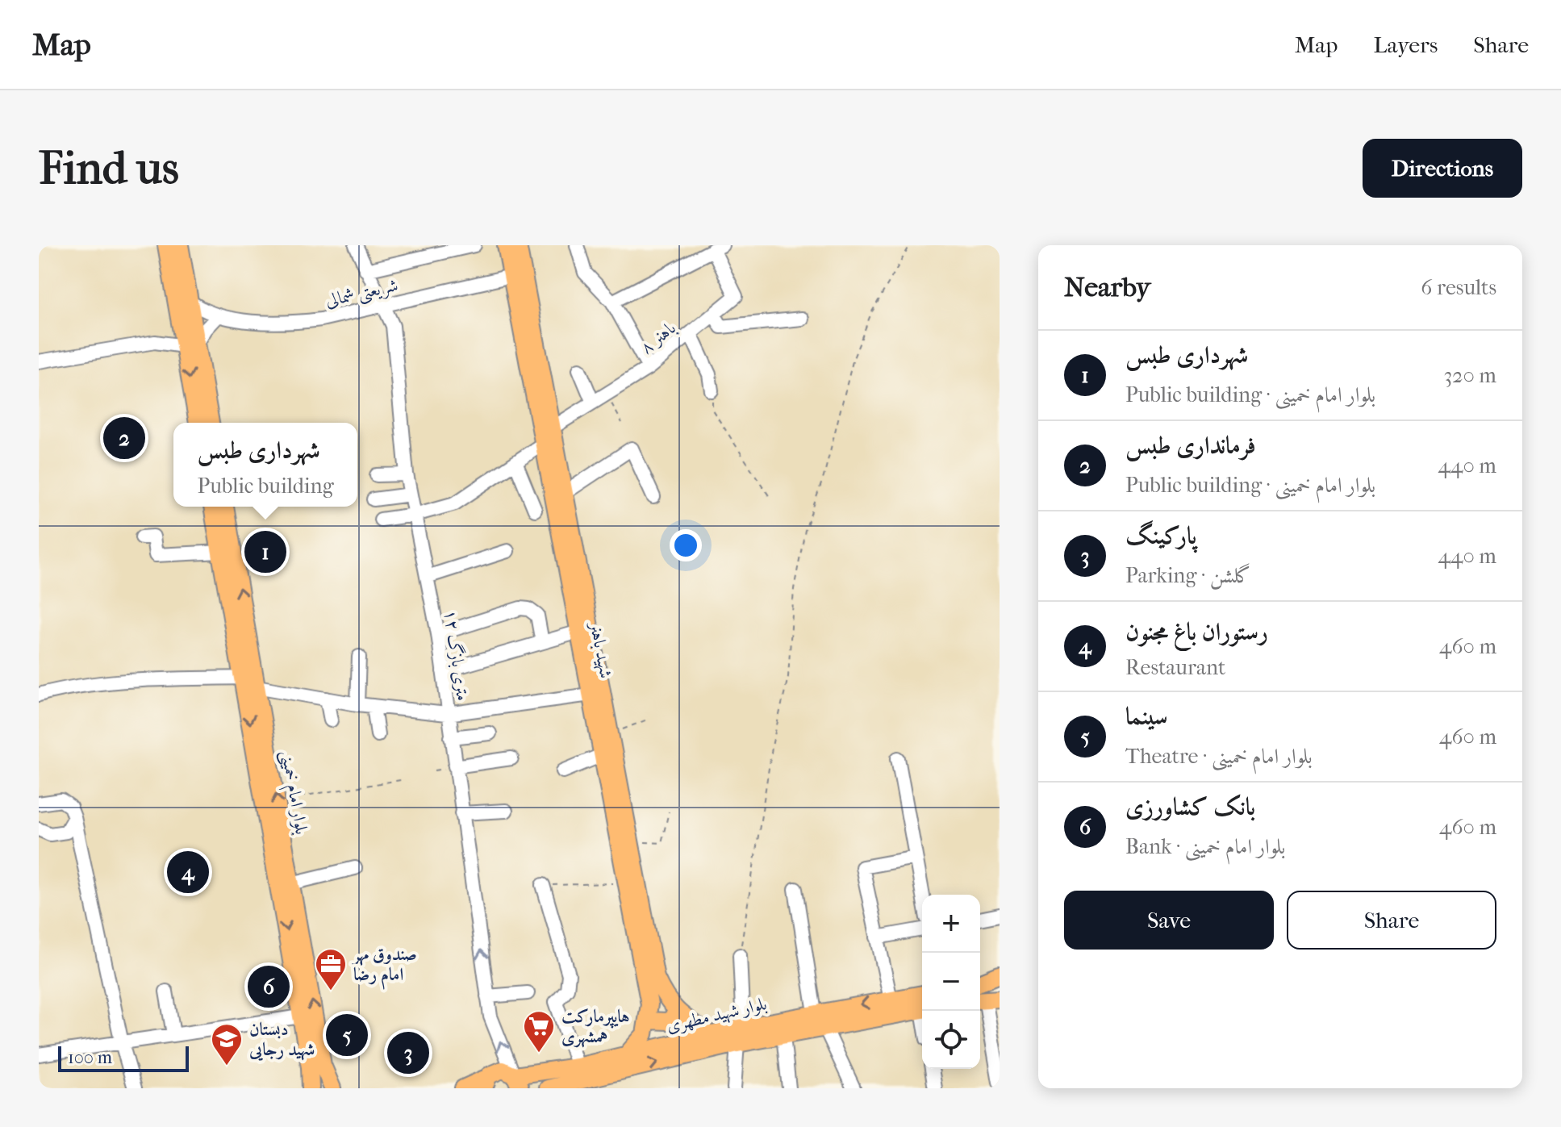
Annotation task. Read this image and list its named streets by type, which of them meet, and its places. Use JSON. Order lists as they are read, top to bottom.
{
  "streets": {
    "main road": ["شهید باهنر", "بلوار امام خمینی", "بلوار شهید مطهری"],
    "street": ["شریعتی شمالی", "باهنر ۸", "۱۲ متری بازگ"]
  },
  "crossings": [
    ["شریعتی شمالی", "شهید باهنر"],
    ["شریعتی شمالی", "۱۲ متری بازگ"],
    ["باهنر ۸", "شهید باهنر"],
    ["شهید باهنر", "بلوار شهید مطهری"],
    ["۱۲ متری بازگ", "بلوار شهید مطهری"]
  ],
  "places": {
    "office": ["صندوق مهر امام رضا"],
    "supermarket": ["هايپرماركت همشهری"],
    "school or university": ["دبستان شهید رجایی"]
  },
  "scale_bar": "100 m",
  "page": {
    "header": "Map",
    "nav": ["Map", "Layers", "Share"],
    "buttons": [
      "Directions",
      ["Save", "Share"]
    ],
    "title": "Find us",
    "heading": ["Nearby", "6 results"],
    "list": [
      {
        "mark": "1",
        "name": "شهرداری طبس",
        "note": "Public building · بلوار امام خمینی",
        "value": "320 m"
      },
      {
        "mark": "2",
        "name": "فرمانداری طبس",
        "note": "Public building · بلوار امام خمینی",
        "value": "440 m"
      },
      {
        "mark": "3",
        "name": "پارکینگ",
        "note": "Parking · گلشن",
        "value": "440 m"
      },
      {
        "mark": "4",
        "name": "رستوران باغ مجنون",
        "note": "Restaurant",
        "value": "460 m"
      },
      {
        "mark": "5",
        "name": "سینما",
        "note": "Theatre · بلوار امام خمینی",
        "value": "460 m"
      },
      {
        "mark": "6",
        "name": "بانک کشاورزی",
        "note": "Bank · بلوار امام خمینی",
        "value": "460 m"
      }
    ],
    "pins": [
      "2",
      "1",
      "4",
      "6",
      "5",
      "3"
    ],
    "popup": ["شهرداری طبس", "Public building"],
    "map_buttons": ["+", "−"],
    "scale": "100 m"
  }
}
